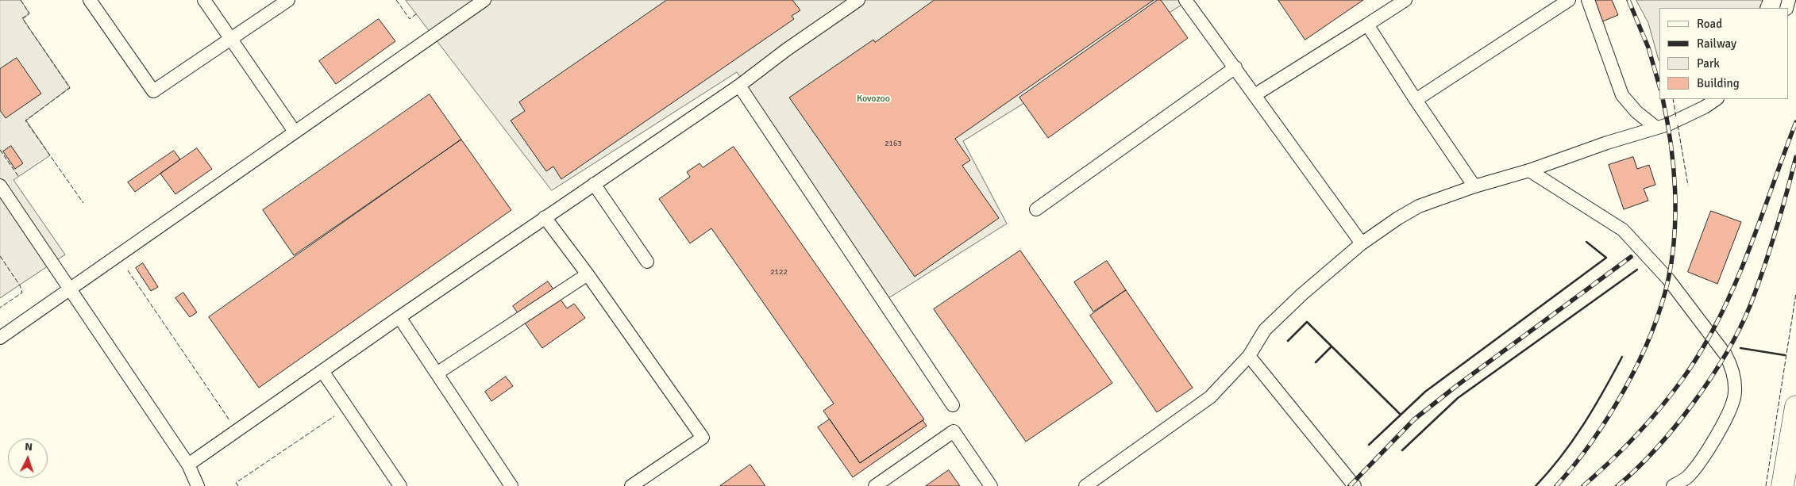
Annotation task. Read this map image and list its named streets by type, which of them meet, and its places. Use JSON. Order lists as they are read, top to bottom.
{
  "parks": ["Kovozoo"],
  "house_numbers": ["2163", "2122"],
  "legend": [
    "Road",
    "Railway",
    "Park",
    "Building"
  ],
  "north": "top"
}
